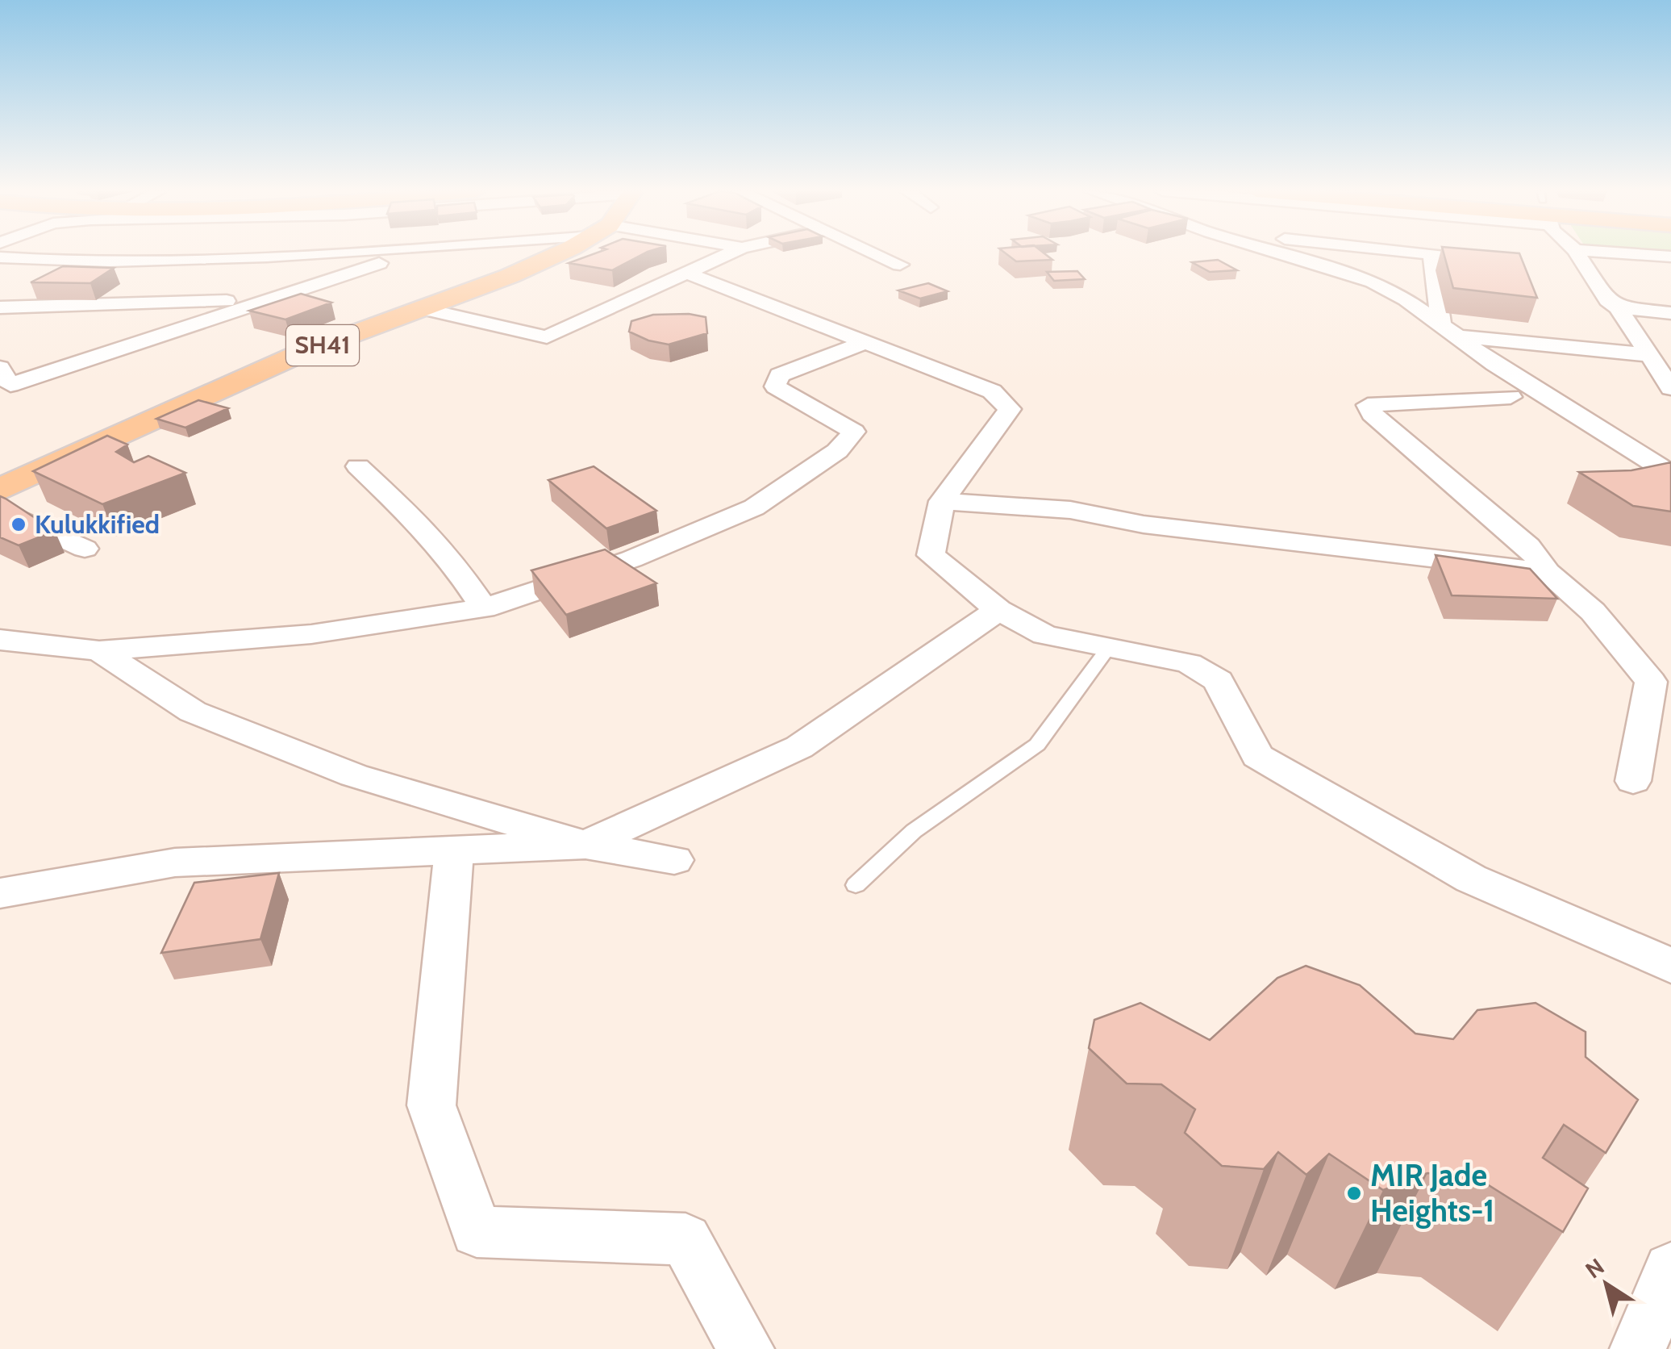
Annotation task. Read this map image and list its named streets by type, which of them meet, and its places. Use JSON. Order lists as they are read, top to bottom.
{
  "streets": {
    "main road": ["SH41"]
  },
  "places": ["Kulukkified", "MIR Jade Heights-1"],
  "north": "top left"
}
